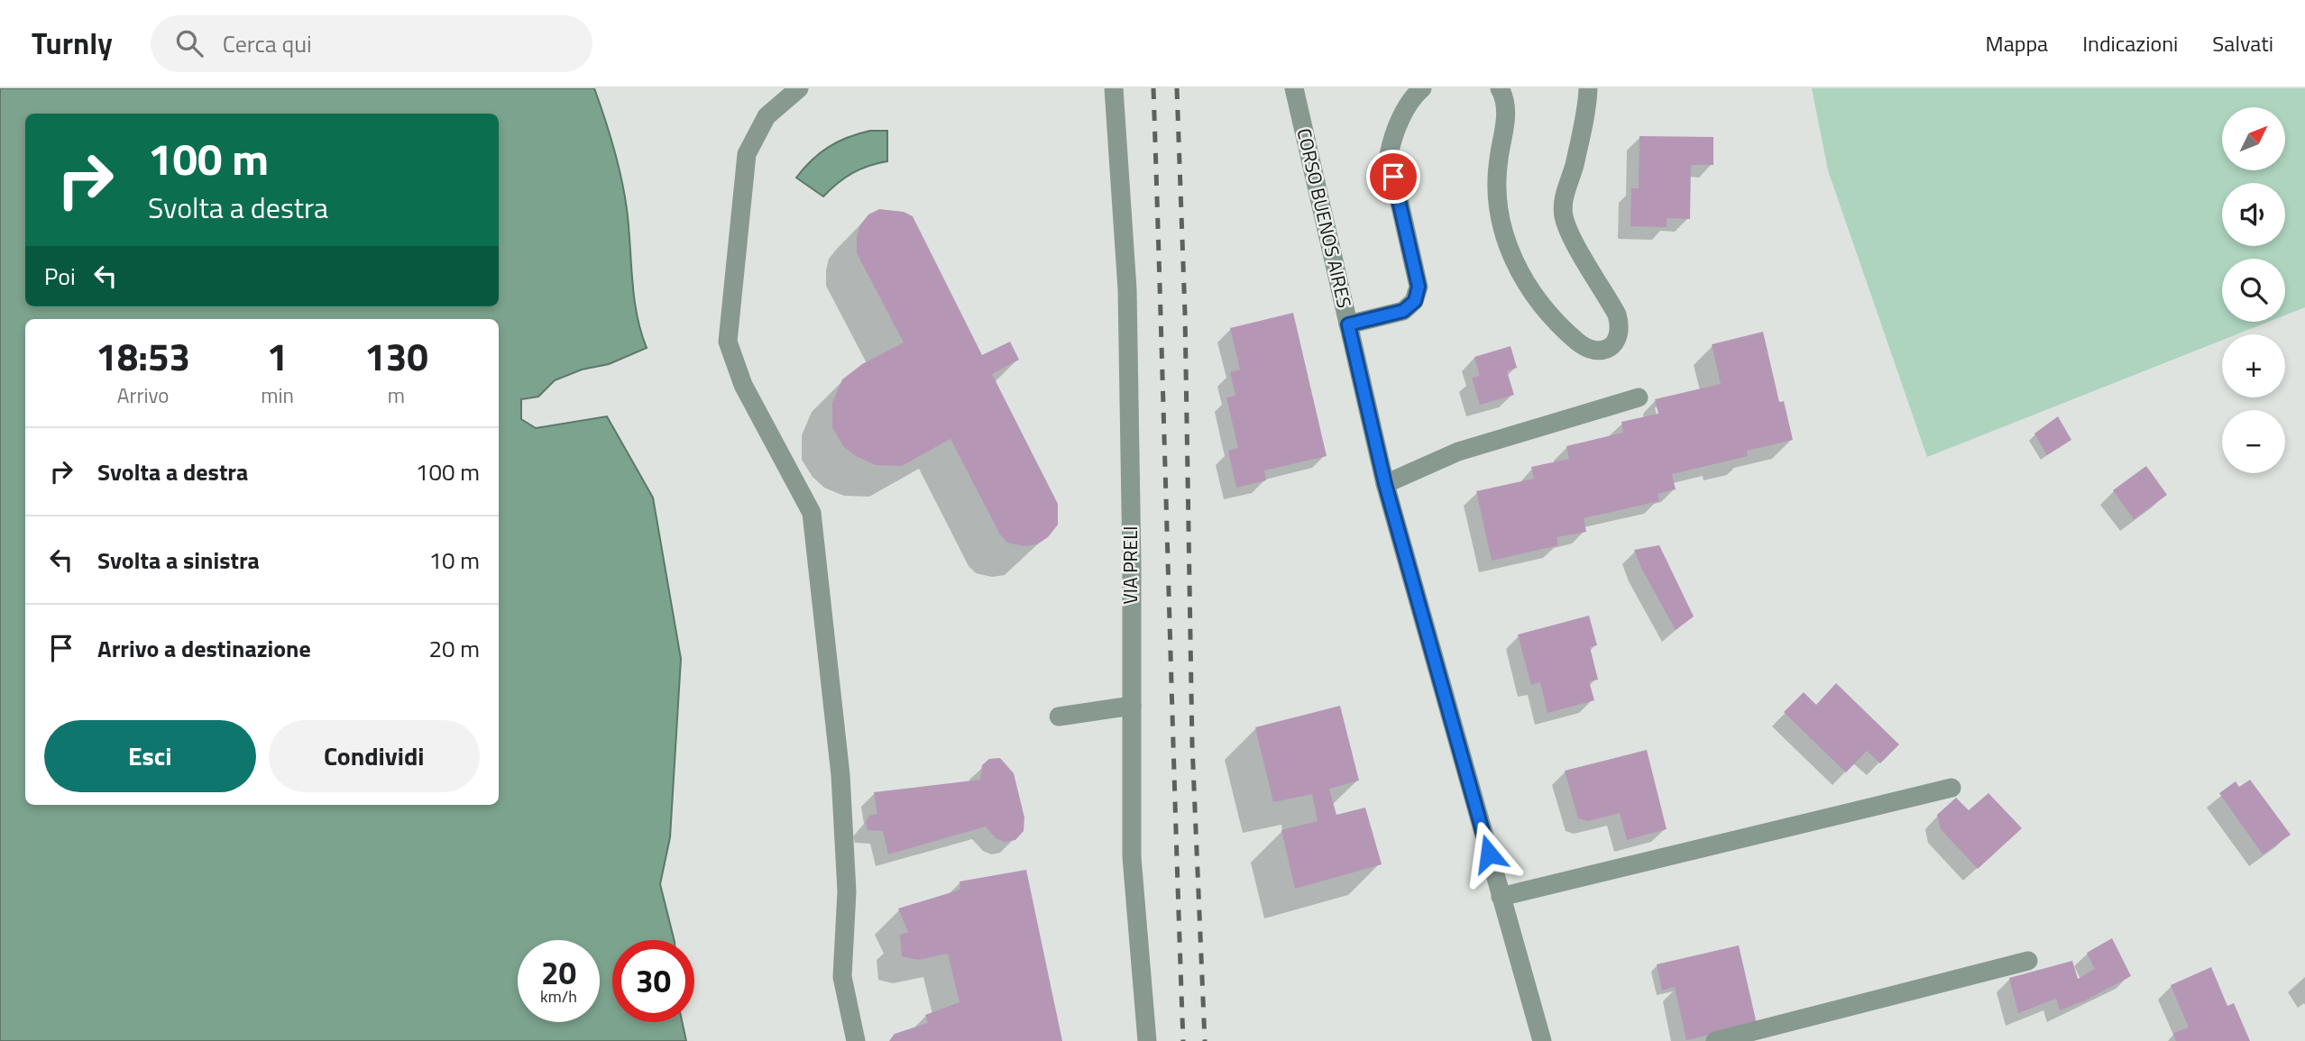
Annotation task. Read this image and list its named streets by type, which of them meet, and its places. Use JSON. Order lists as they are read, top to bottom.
{
  "streets": {
    "street": ["CORSO BUENOS AIRES", "VIA PRELI"]
  },
  "north": "top right",
  "page": {
    "header": "Turnly",
    "search": "Cerca qui",
    "nav": ["Mappa", "Indicazioni", "Salvati"],
    "map_buttons": ["+", "−"],
    "turn": ["100 m", "Svolta a destra"],
    "then": "Poi",
    "eta": [
      "18:53",
      "Arrivo",
      "1",
      "min",
      "130",
      "m"
    ],
    "list": [
      {
        "name": "Svolta a destra",
        "value": "100 m"
      },
      {
        "name": "Svolta a sinistra",
        "value": "10 m"
      },
      {
        "name": "Arrivo a destinazione",
        "value": "20 m"
      }
    ],
    "buttons": ["Esci", "Condividi"],
    "speed": "20 km/h",
    "limit": "30"
  }
}
